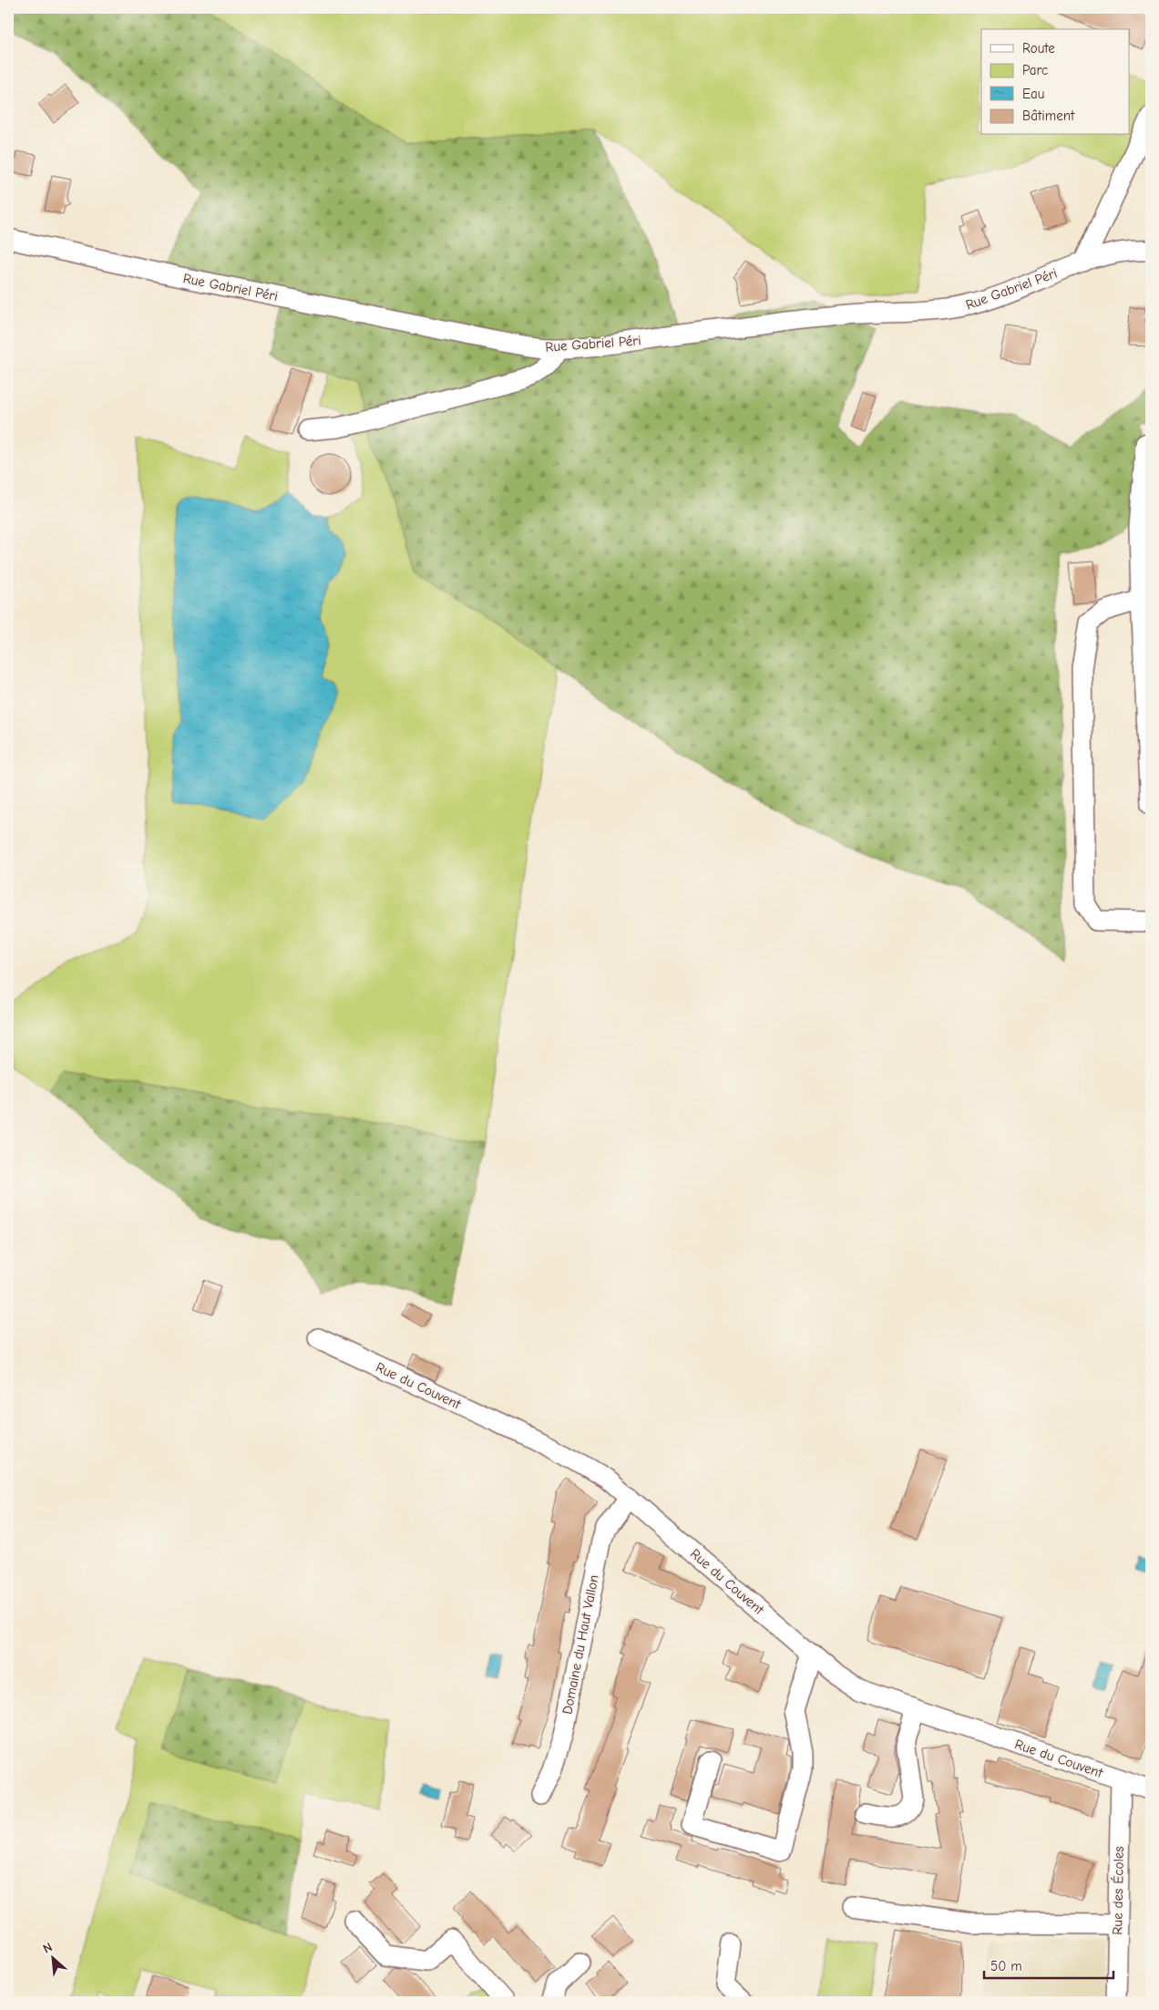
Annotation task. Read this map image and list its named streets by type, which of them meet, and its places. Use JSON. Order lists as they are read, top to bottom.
{
  "streets": {
    "street": [
      "Rue Gabriel Péri",
      "Rue du Couvent",
      "Domaine du Haut Vallon",
      "Rue des Écoles"
    ]
  },
  "crossings": [
    ["Rue du Couvent", "Domaine du Haut Vallon"],
    ["Rue du Couvent", "Rue des Écoles"]
  ],
  "legend": [
    "Route",
    "Parc",
    "Eau",
    "Bâtiment"
  ],
  "scale_bar": "50 m",
  "north": "top left"
}
